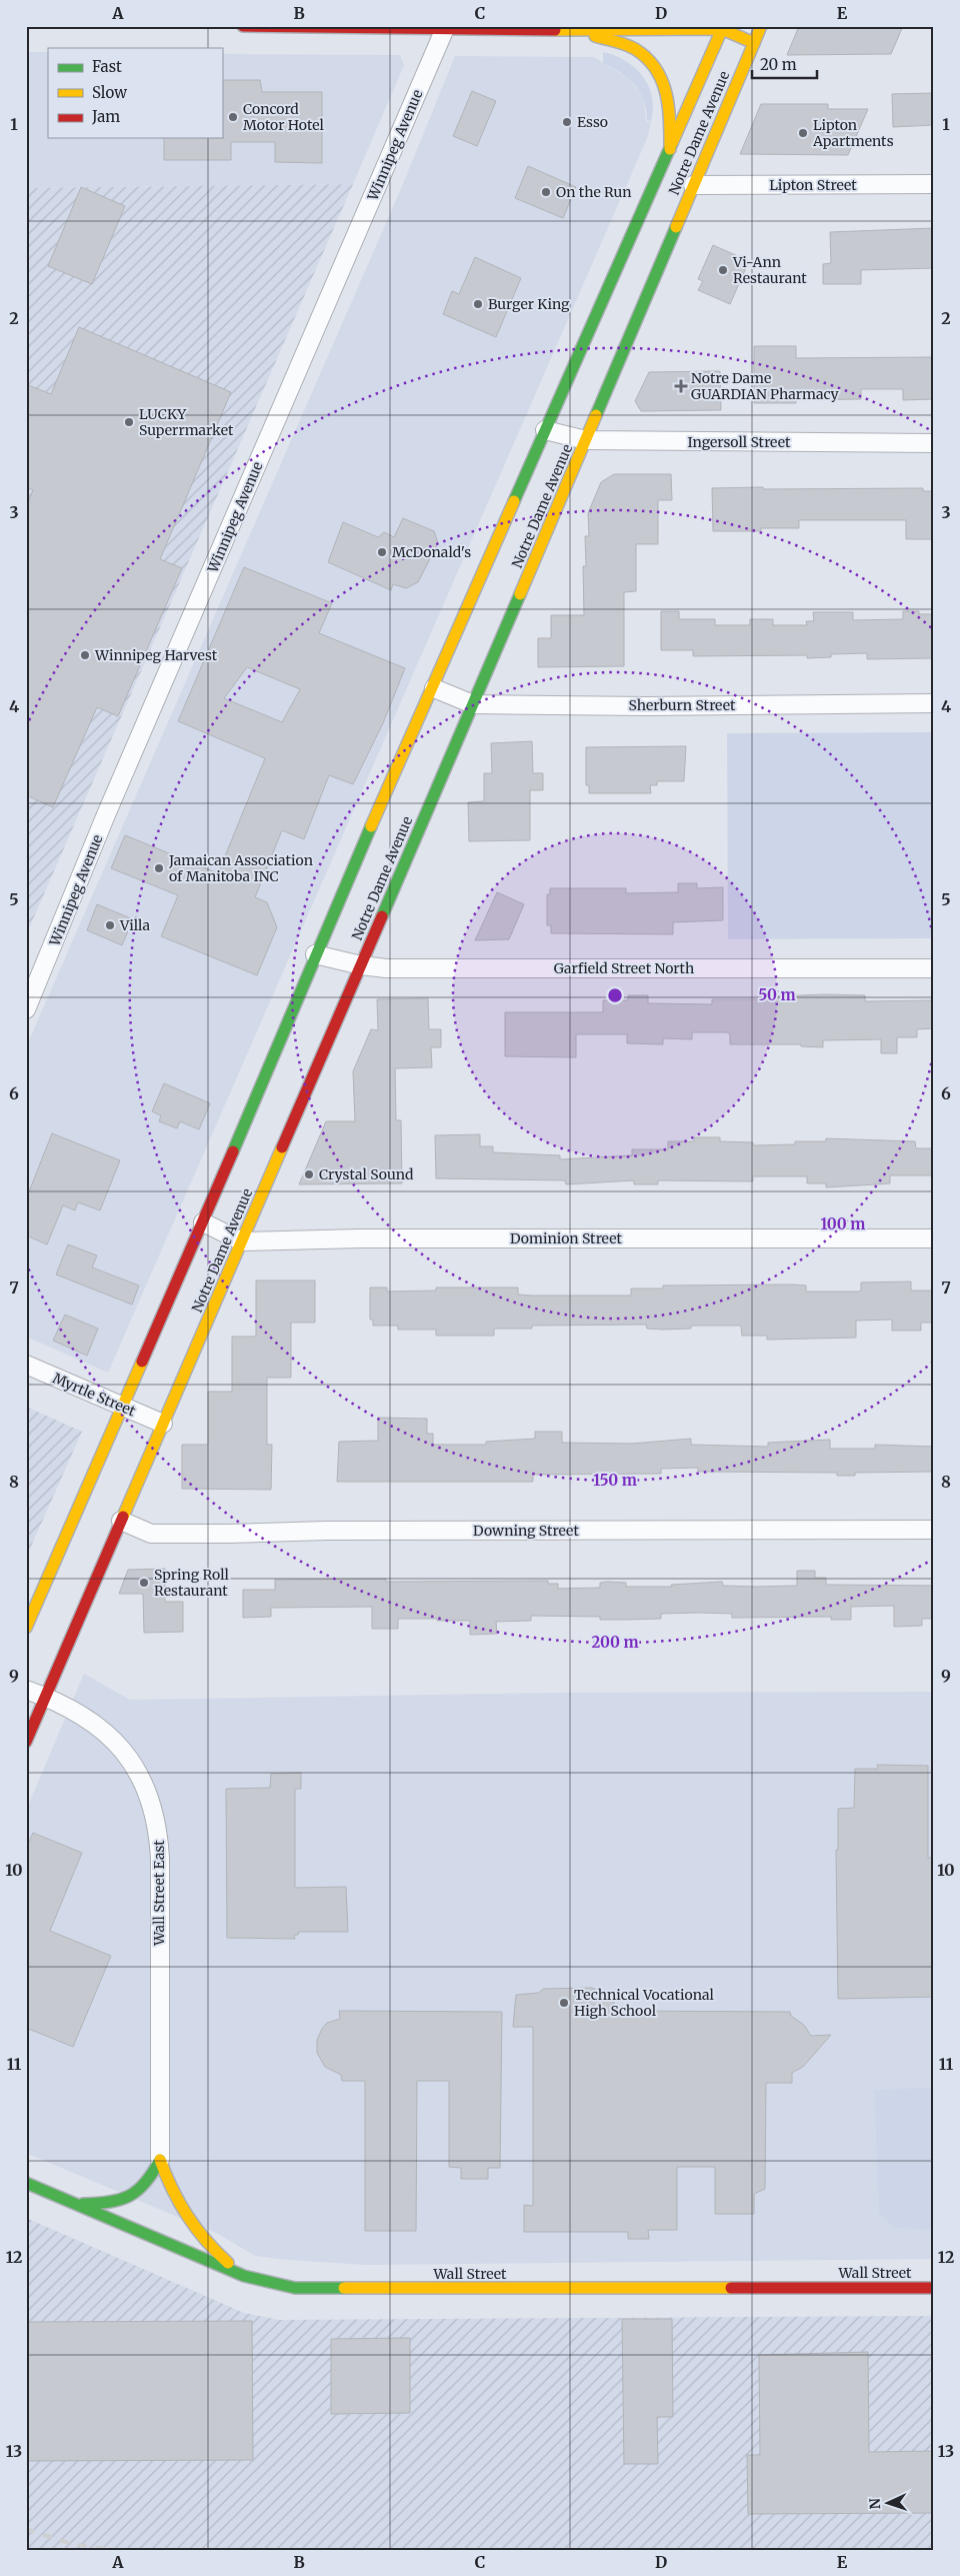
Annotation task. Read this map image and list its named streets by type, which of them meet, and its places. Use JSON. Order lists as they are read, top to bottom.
{
  "streets": {
    "main road": ["Notre Dame Avenue", "Wall Street"],
    "street": [
      "Winnipeg Avenue",
      "Lipton Street",
      "Ingersoll Street",
      "Sherburn Street",
      "Garfield Street North",
      "Dominion Street",
      "Myrtle Street",
      "Downing Street",
      "Wall Street East"
    ]
  },
  "crossings": [
    ["Notre Dame Avenue", "Lipton Street"],
    ["Notre Dame Avenue", "Ingersoll Street"],
    ["Notre Dame Avenue", "Sherburn Street"],
    ["Notre Dame Avenue", "Garfield Street North"],
    ["Notre Dame Avenue", "Dominion Street"],
    ["Notre Dame Avenue", "Myrtle Street"],
    ["Notre Dame Avenue", "Downing Street"],
    ["Notre Dame Avenue", "Wall Street East"]
  ],
  "places": {
    "other": [
      "Concord Motor Hotel",
      "Esso",
      "Lipton Apartments",
      "On the Run",
      "Vi-Ann Restaurant",
      "Burger King",
      "LUCKY Superrmarket",
      "McDonald's",
      "Winnipeg Harvest",
      "Jamaican Association of Manitoba INC",
      "Villa",
      "Crystal Sound",
      "Spring Roll Restaurant",
      "Technical Vocational High School"
    ],
    "health": ["Notre Dame GUARDIAN Pharmacy"]
  },
  "legend": ["Fast", "Slow", "Jam"],
  "scale_bar": "20 m",
  "north": "left",
  "grid": {
    "columns": [
      "A",
      "B",
      "C",
      "D",
      "E"
    ],
    "rows": [
      "1",
      "2",
      "3",
      "4",
      "5",
      "6",
      "7",
      "8",
      "9",
      "10",
      "11",
      "12",
      "13"
    ]
  },
  "rings": [
    "50 m",
    "100 m",
    "150 m",
    "200 m"
  ]
}
